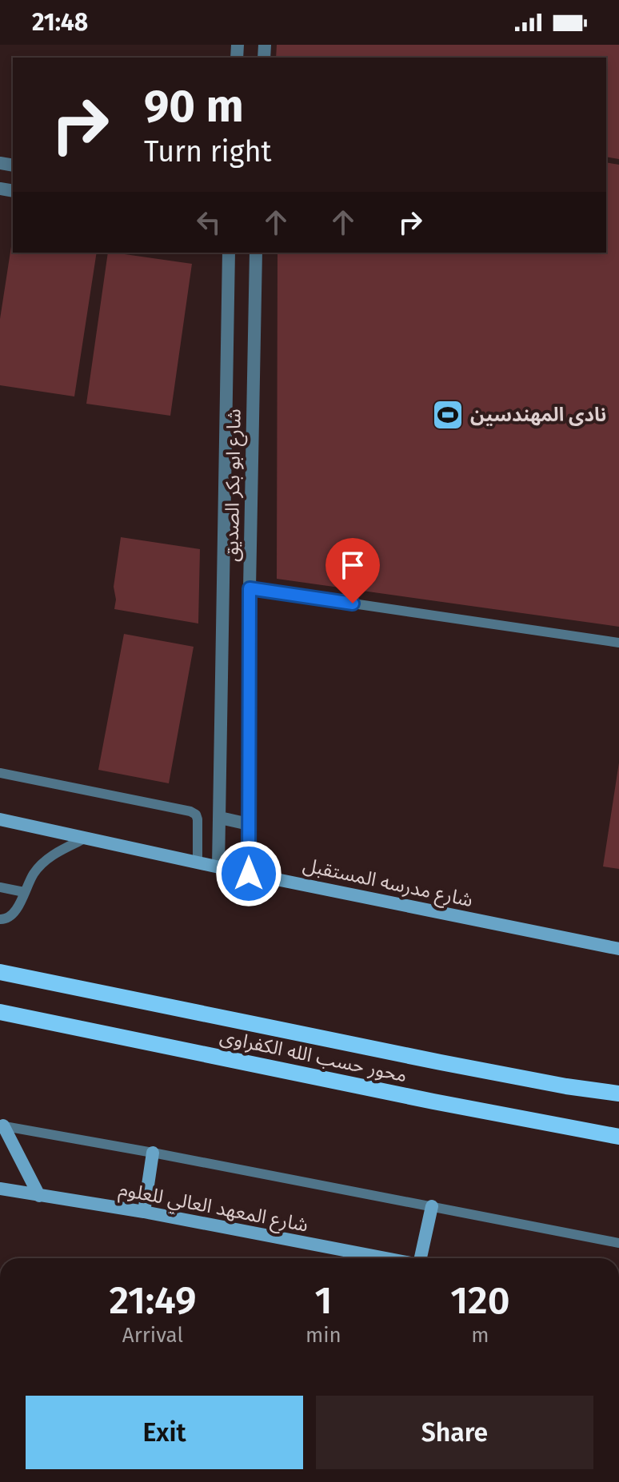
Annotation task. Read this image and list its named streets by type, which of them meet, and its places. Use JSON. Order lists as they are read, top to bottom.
{
  "streets": {
    "main road": ["محور حسب الله الكفراوى"],
    "street": ["شارع ابو بكر الصديق", "شارع مدرسه المستقبل", "شارع المعهد العالي للعلوم"]
  },
  "crossings": [
    ["شارع ابو بكر الصديق", "شارع مدرسه المستقبل"]
  ],
  "places": {
    "sports": ["نادى المهندسين"]
  },
  "page": {
    "status": "21:48",
    "turn": ["90 m", "Turn right"],
    "eta": [
      "21:49",
      "Arrival",
      "1",
      "min",
      "120",
      "m"
    ],
    "buttons": ["Exit", "Share"]
  }
}
